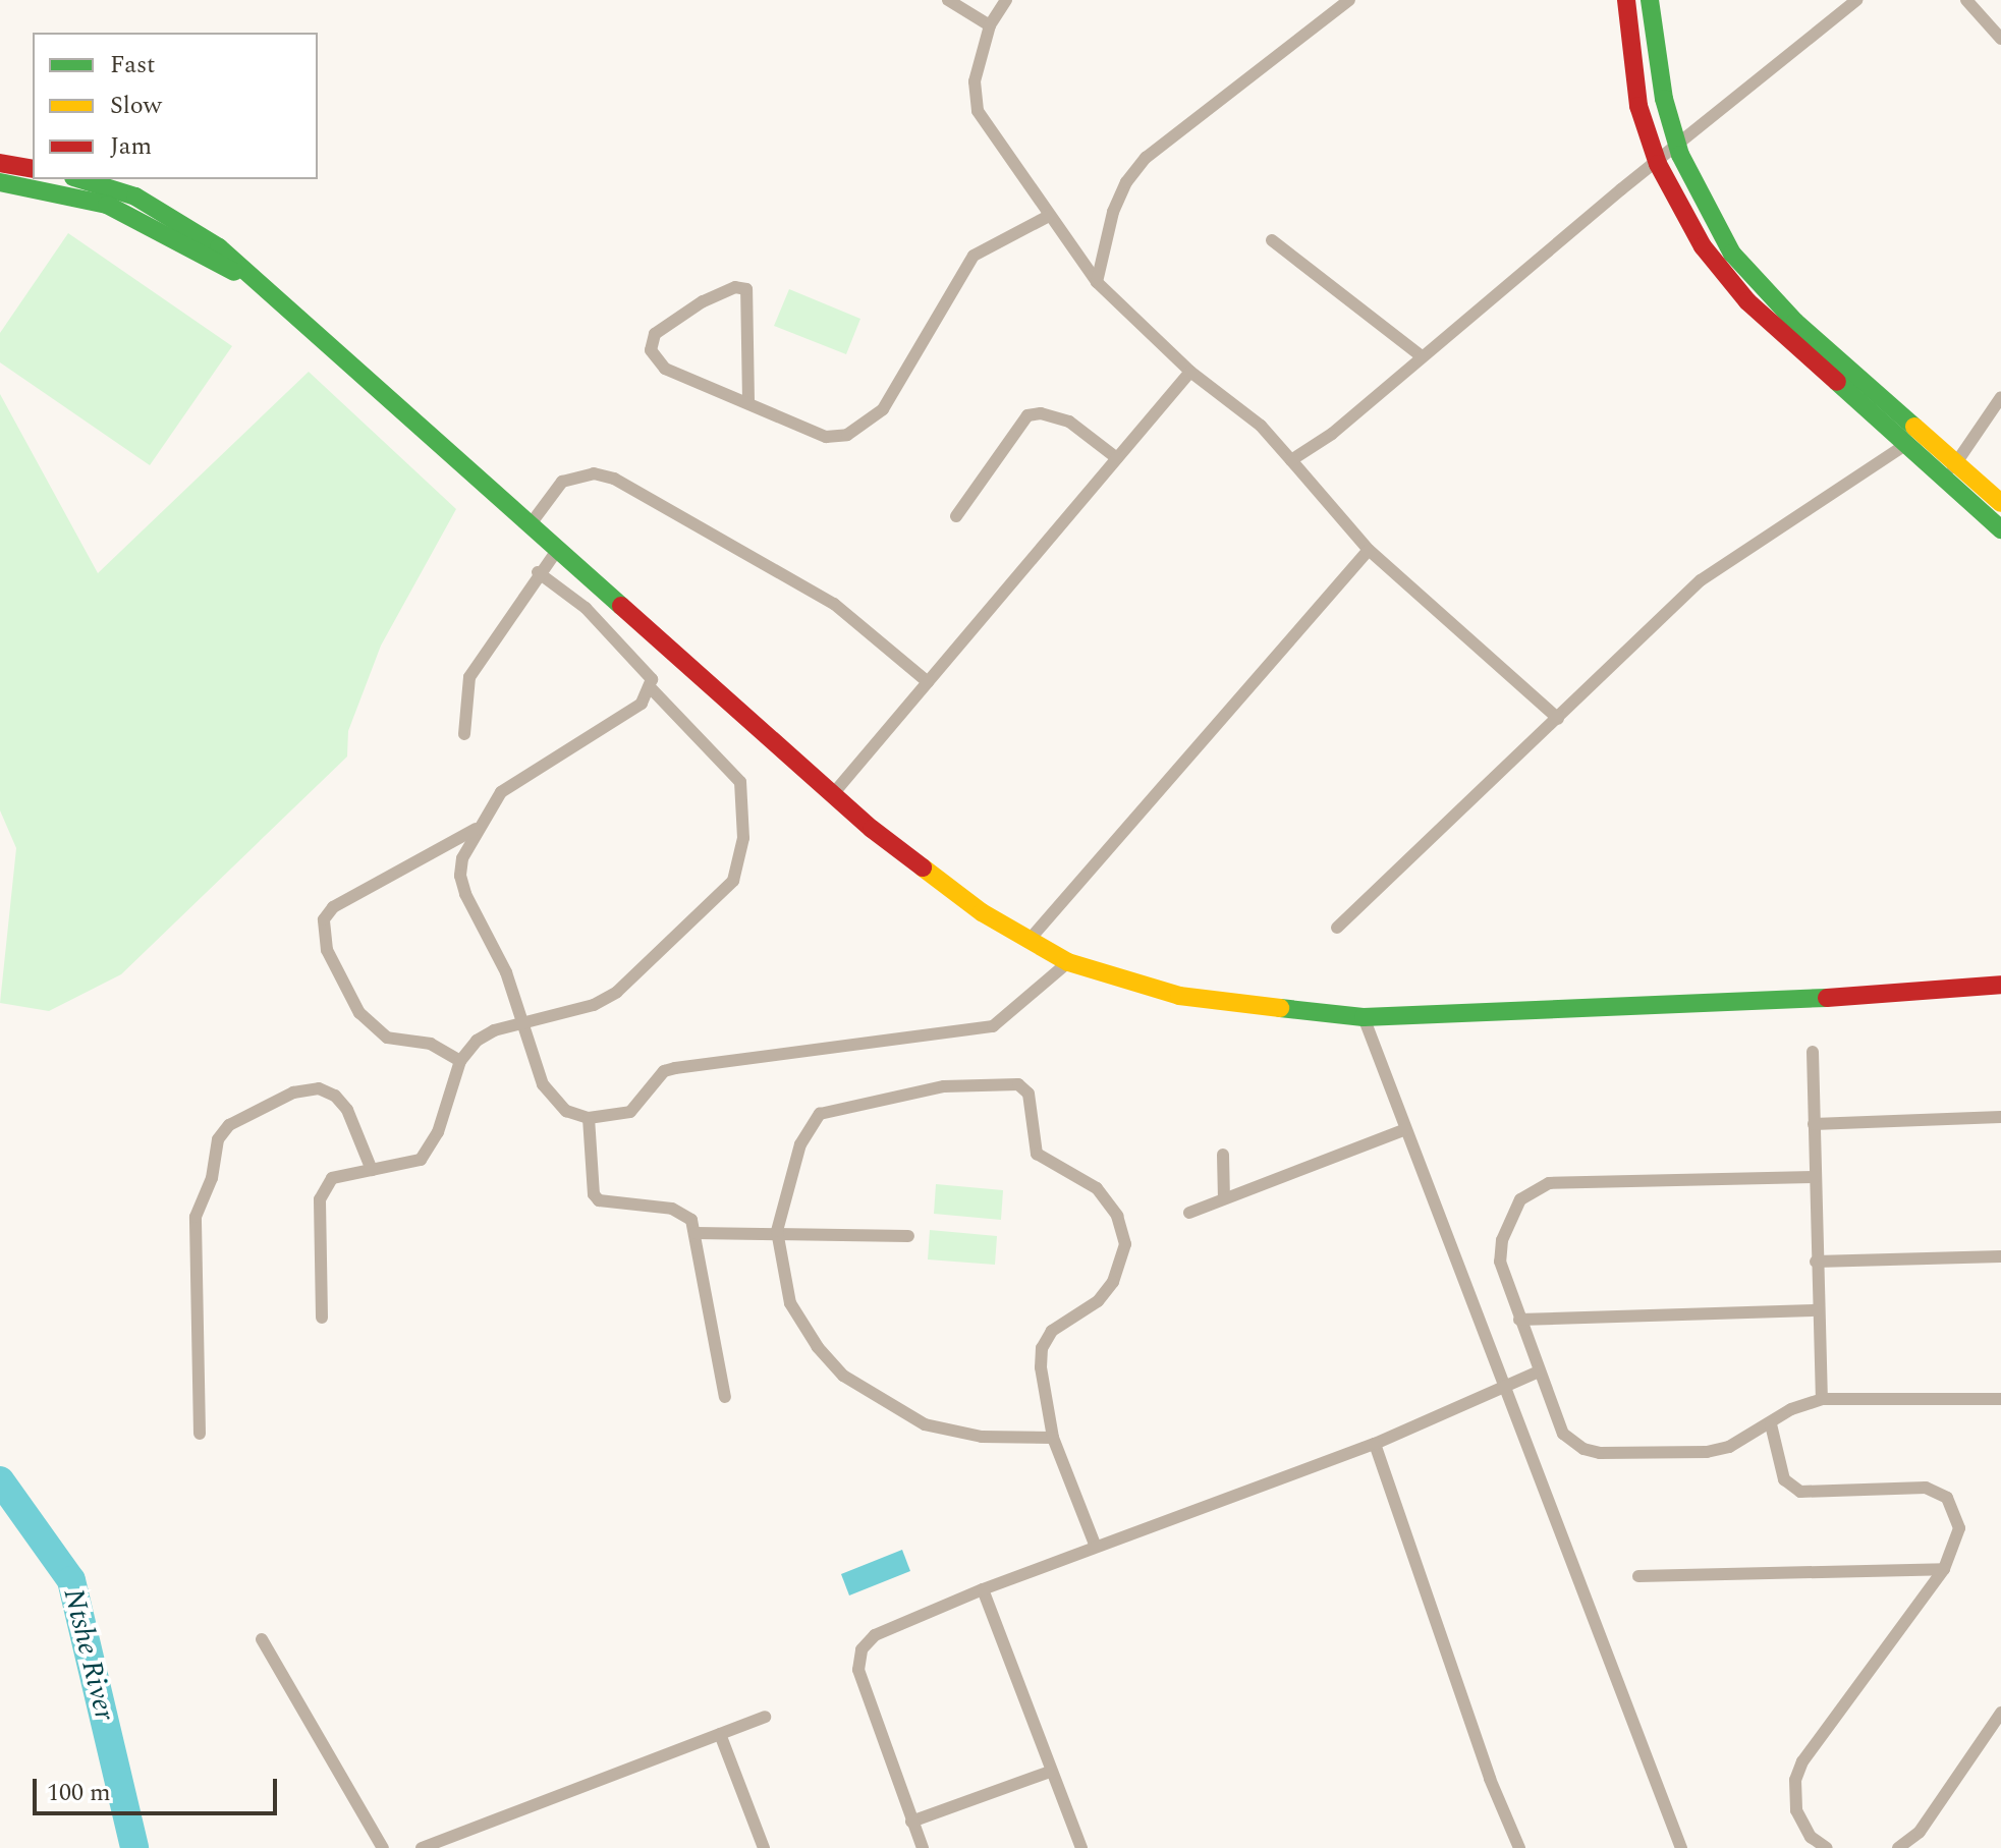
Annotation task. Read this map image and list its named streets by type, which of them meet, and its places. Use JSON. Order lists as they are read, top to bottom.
{
  "water": ["Ntshe River"],
  "legend": ["Fast", "Slow", "Jam"],
  "scale_bar": "100 m"
}
